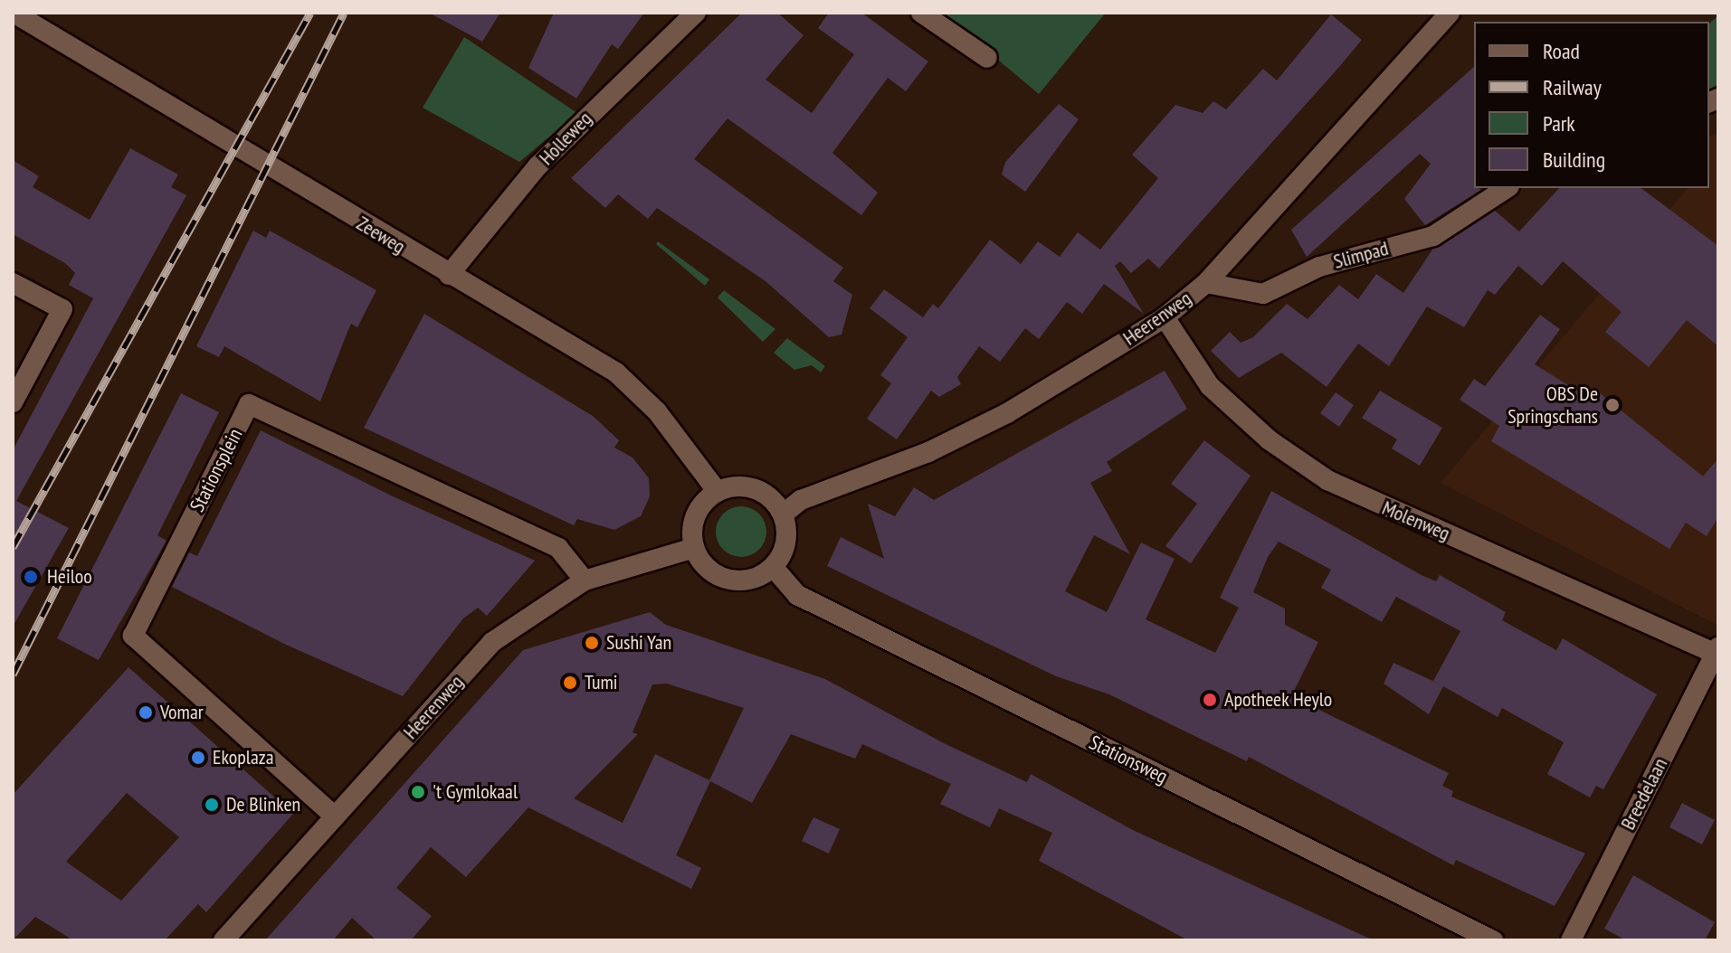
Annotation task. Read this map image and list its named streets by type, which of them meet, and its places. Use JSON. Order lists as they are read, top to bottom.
{
  "streets": {
    "street": [
      "Holleweg",
      "Zeeweg",
      "Slimpad",
      "Heerenweg",
      "Stationsplein",
      "Molenweg",
      "Stationsweg",
      "Breedelaan"
    ]
  },
  "crossings": [
    ["Holleweg", "Zeeweg"],
    ["Zeeweg", "Heerenweg"],
    ["Zeeweg", "Stationsweg"],
    ["Slimpad", "Heerenweg"],
    ["Heerenweg", "Stationsplein"],
    ["Heerenweg", "Molenweg"],
    ["Heerenweg", "Stationsweg"],
    ["Molenweg", "Breedelaan"]
  ],
  "places": [
    "OBS De Springschans",
    "Heiloo",
    "Sushi Yan",
    "Tumi",
    "Apotheek Heylo",
    "Vomar",
    "Ekoplaza",
    "'t Gymlokaal",
    "De Blinken"
  ],
  "legend": [
    "Road",
    "Railway",
    "Park",
    "Building"
  ]
}
